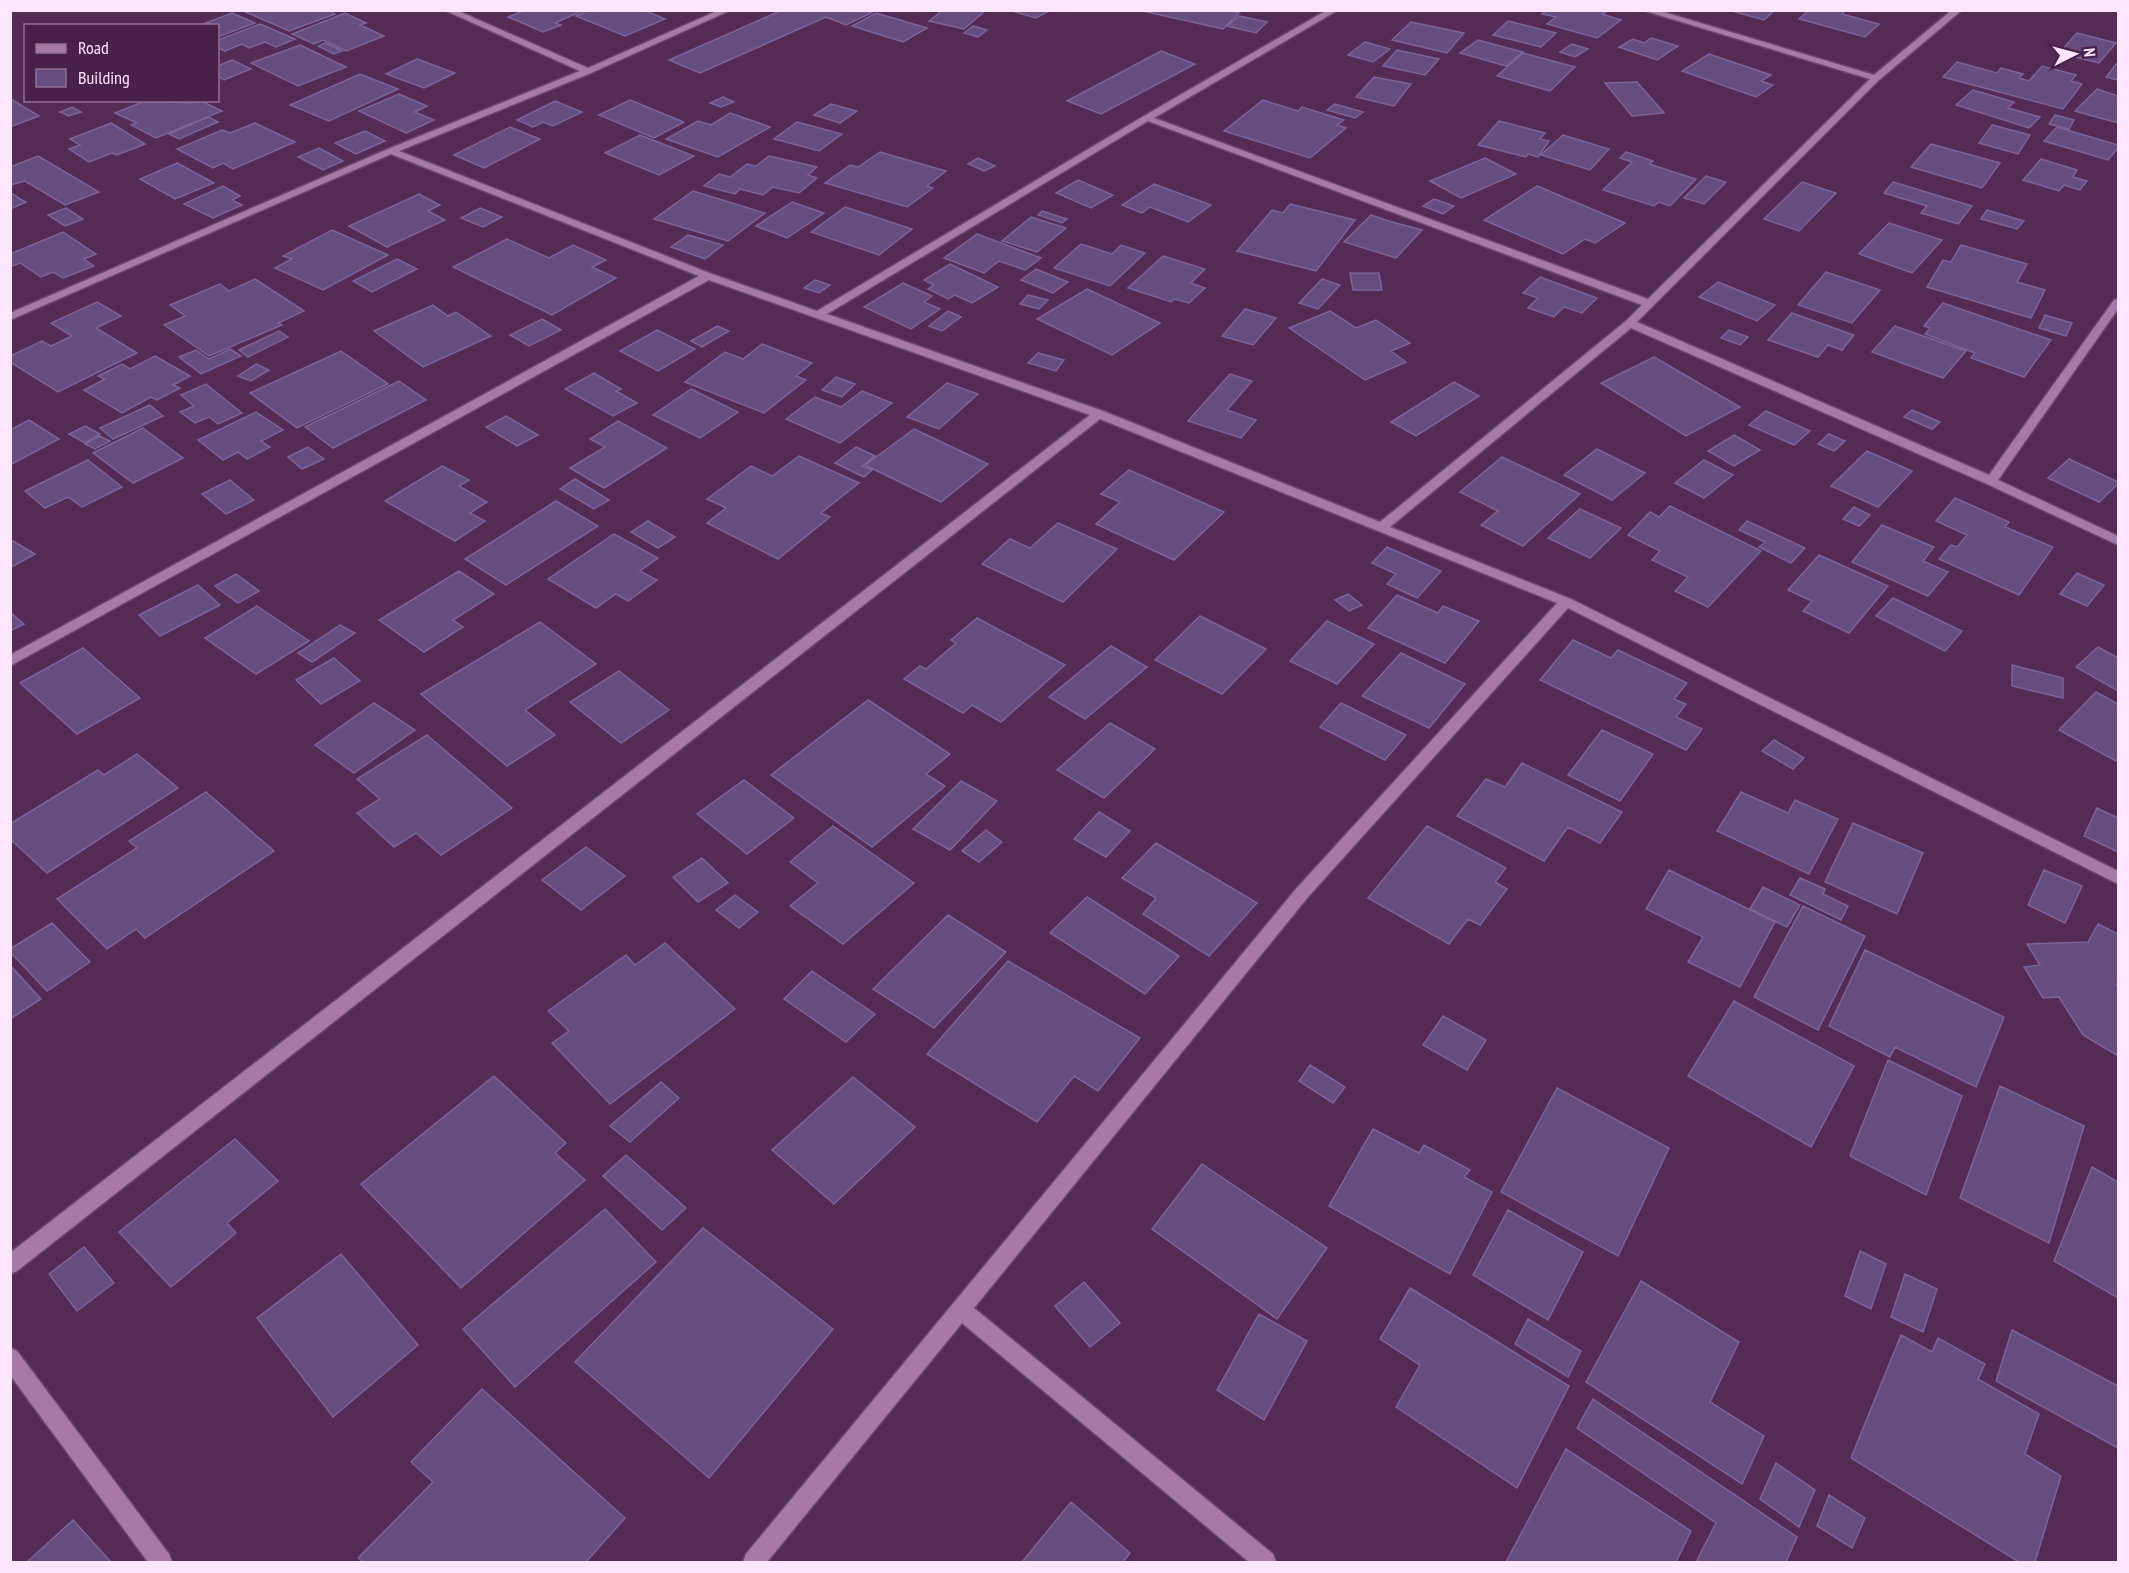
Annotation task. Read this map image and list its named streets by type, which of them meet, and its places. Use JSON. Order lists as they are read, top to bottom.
{
  "legend": ["Road", "Building"],
  "north": "right"
}
